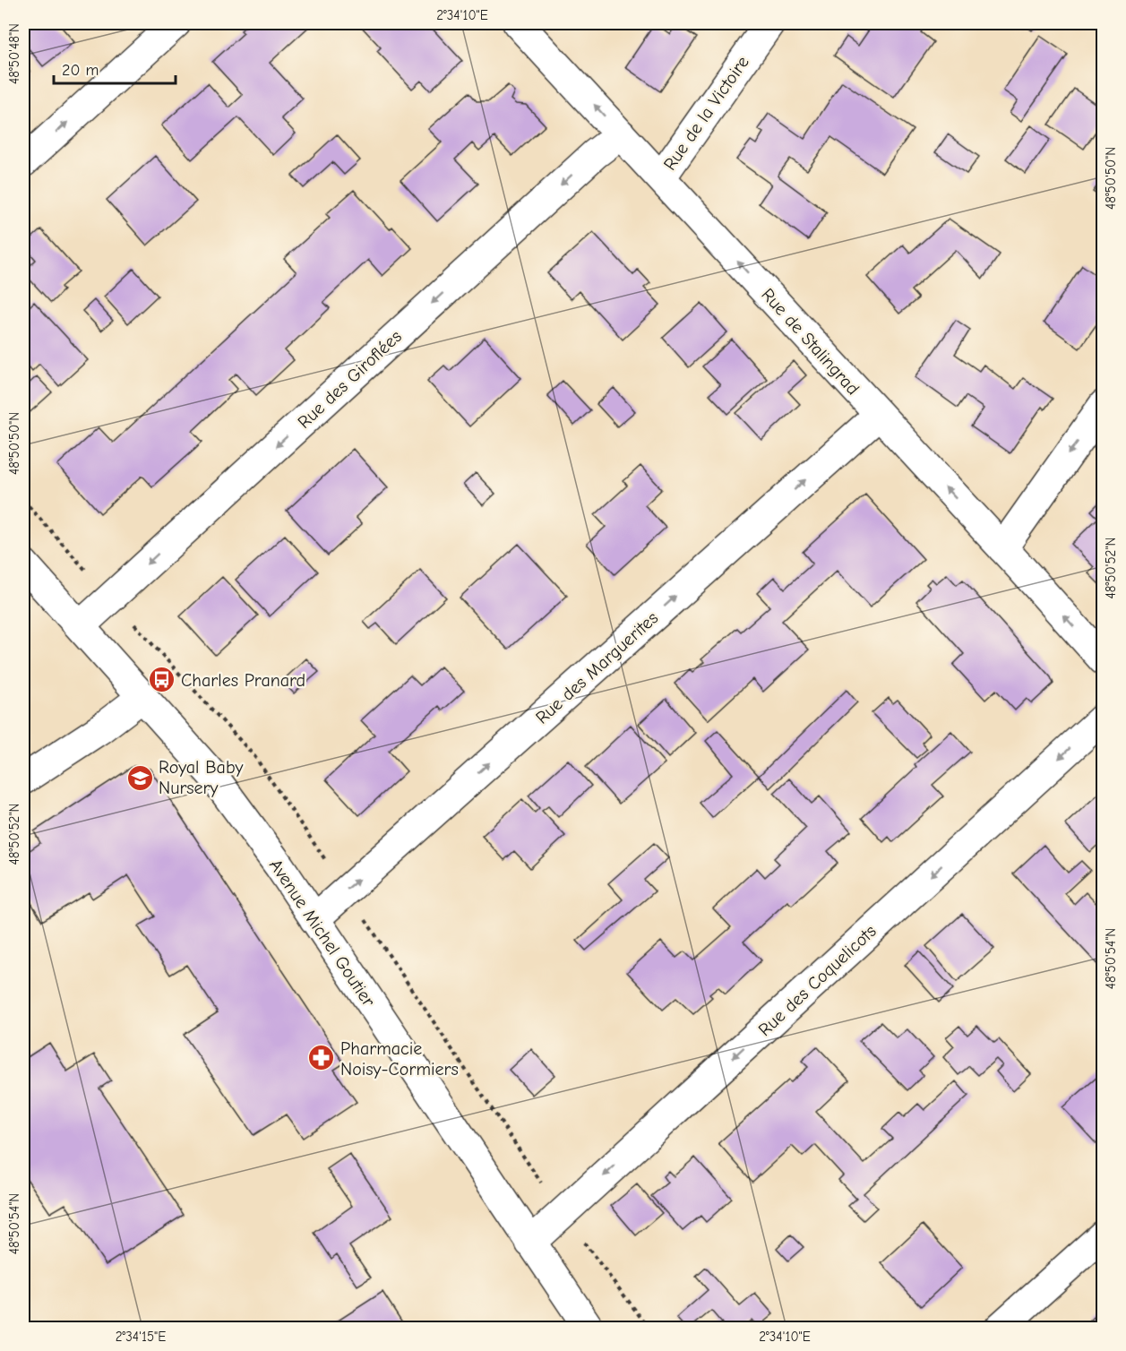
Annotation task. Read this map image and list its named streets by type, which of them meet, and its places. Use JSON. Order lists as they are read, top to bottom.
{
  "streets": {
    "street": [
      "Rue de la Victoire",
      "Rue de Stalingrad",
      "Rue des Giroflées",
      "Rue des Marguerites",
      "Avenue Michel Goutier",
      "Rue des Coquelicots"
    ]
  },
  "crossings": [
    ["Rue de la Victoire", "Rue de Stalingrad"],
    ["Rue de Stalingrad", "Rue des Giroflées"],
    ["Rue de Stalingrad", "Rue des Marguerites"],
    ["Rue des Giroflées", "Avenue Michel Goutier"],
    ["Rue des Marguerites", "Avenue Michel Goutier"],
    ["Avenue Michel Goutier", "Rue des Coquelicots"]
  ],
  "one_way": [
    "Rue de Stalingrad",
    "Rue des Giroflées",
    "Rue des Marguerites",
    "Rue des Coquelicots"
  ],
  "places": {
    "bus stop": ["Charles Pranard"],
    "school or university": ["Royal Baby Nursery"],
    "pharmacy": ["Pharmacie Noisy-Cormiers"]
  },
  "scale_bar": "20 m",
  "coordinates": [
    "2°34'10\"E",
    "48°50'48\"N",
    "48°50'50\"N",
    "48°50'52\"N",
    "48°50'54\"N",
    "2°34'15\"E"
  ]
}
